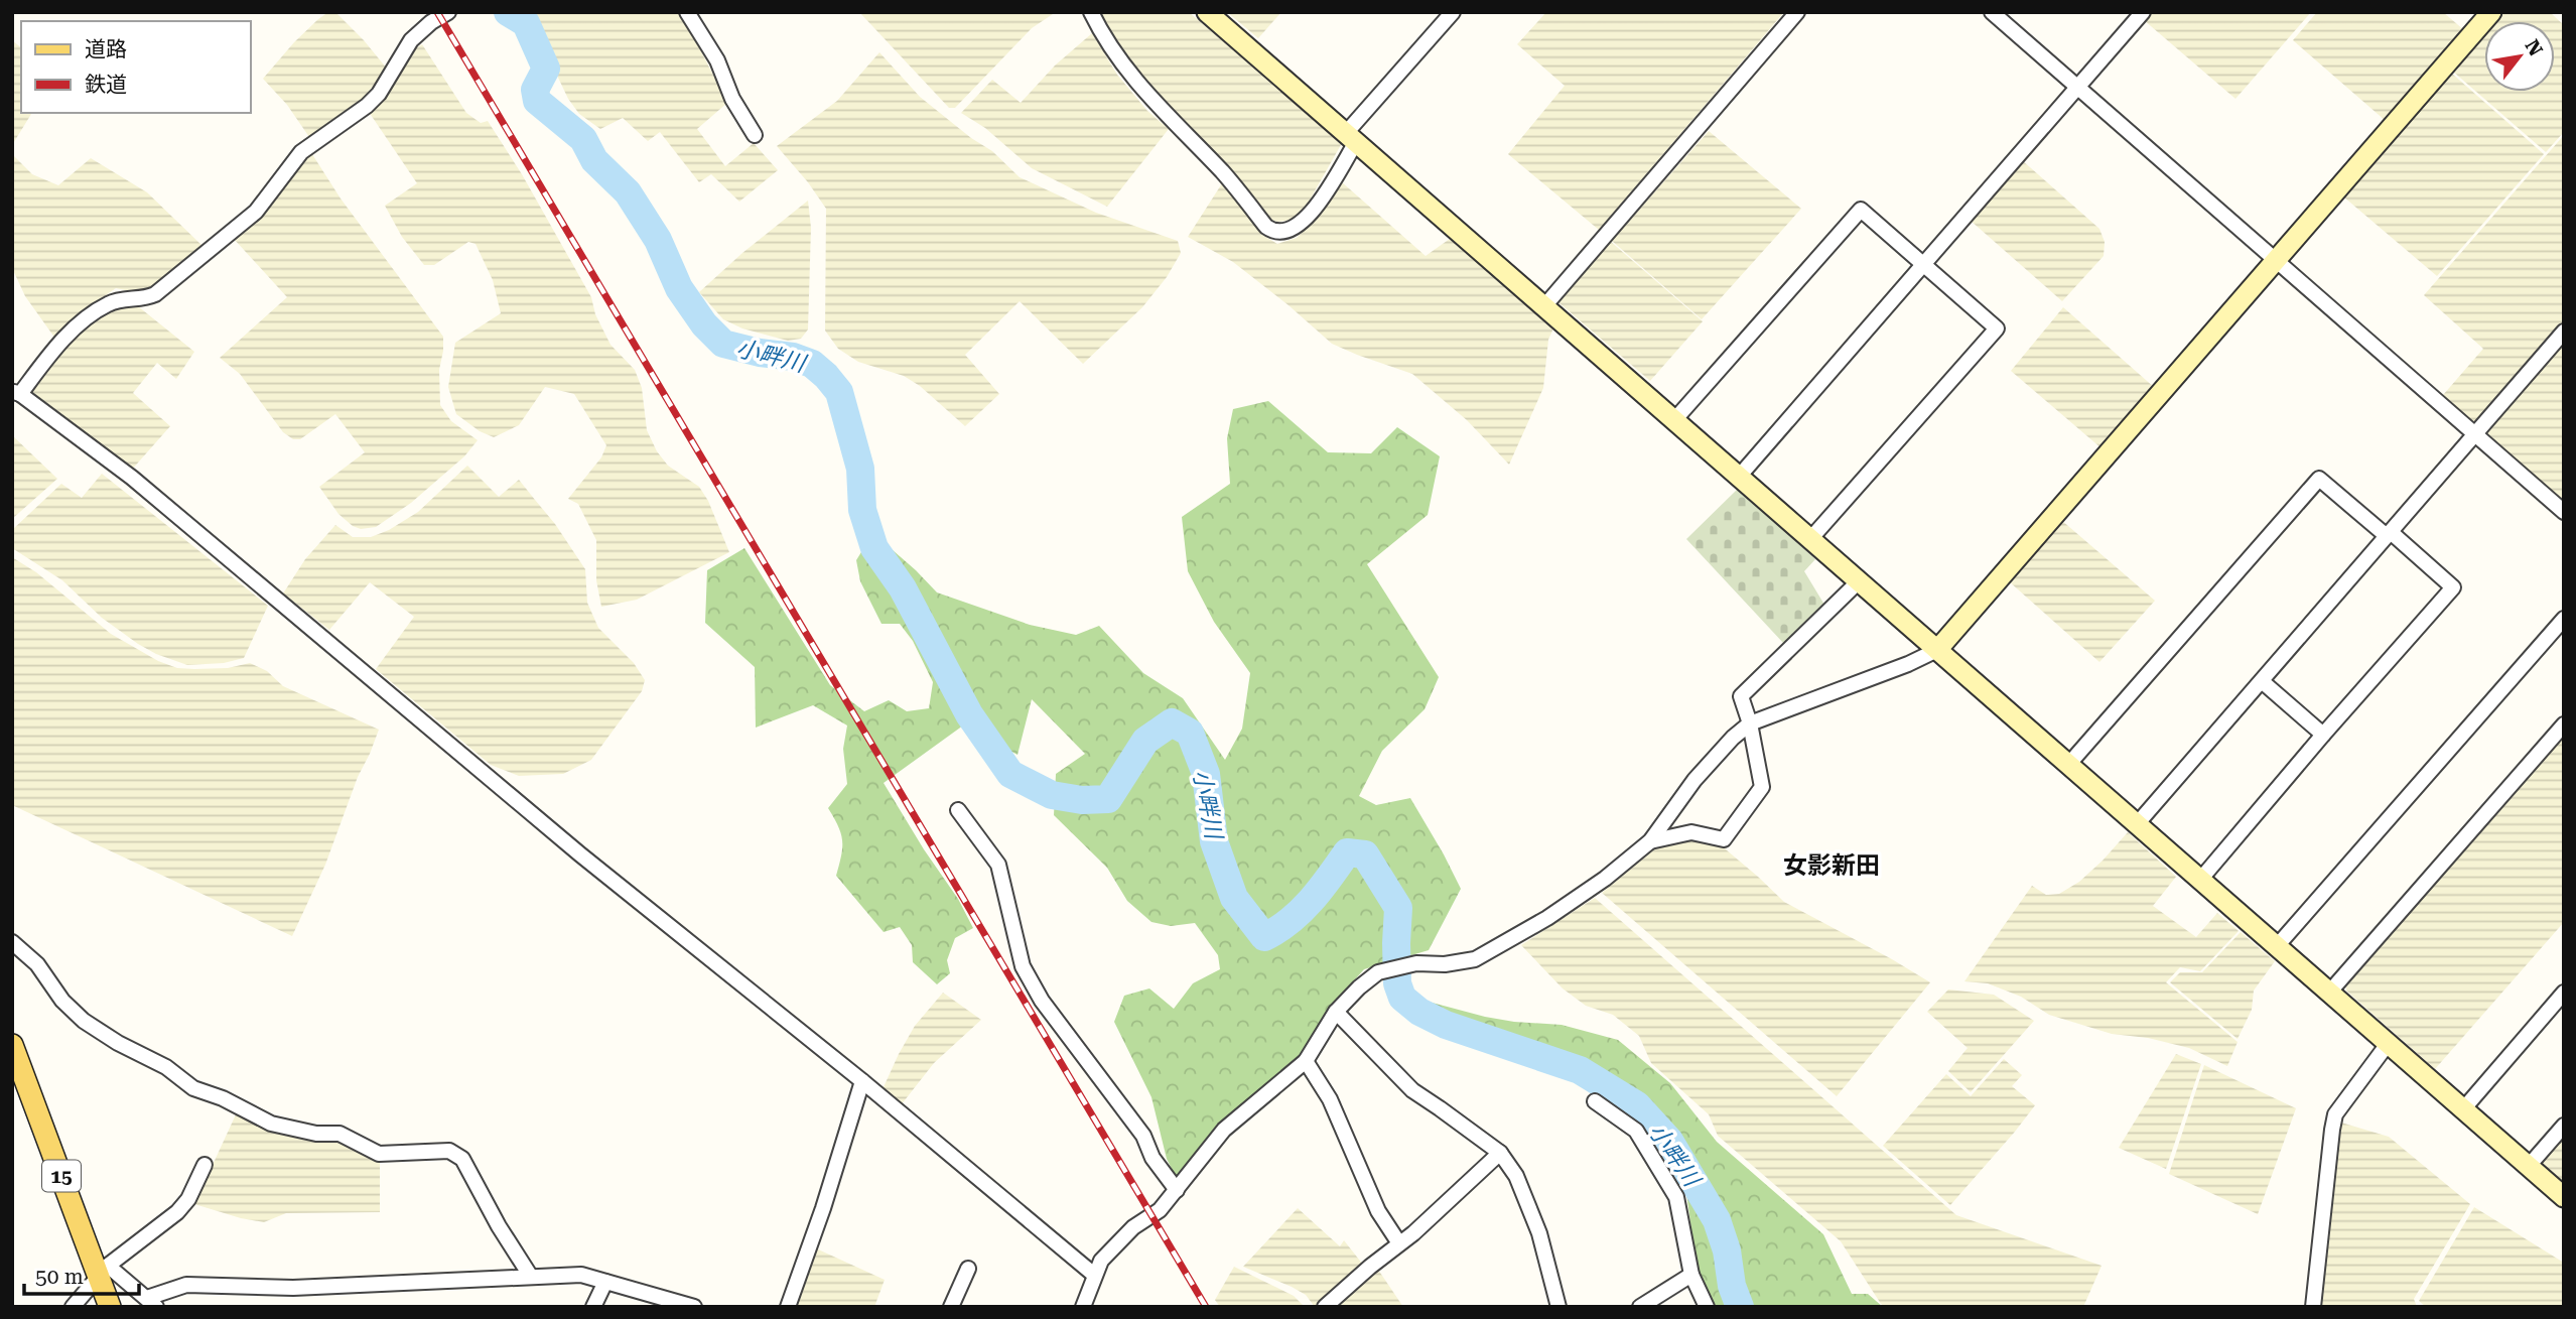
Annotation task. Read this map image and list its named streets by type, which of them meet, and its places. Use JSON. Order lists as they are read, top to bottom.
{
  "streets": {
    "main road": ["15"]
  },
  "districts": ["女影新田"],
  "water": ["小畔川"],
  "legend": ["道路", "鉄道"],
  "scale_bar": "50 m",
  "north": "top right"
}
